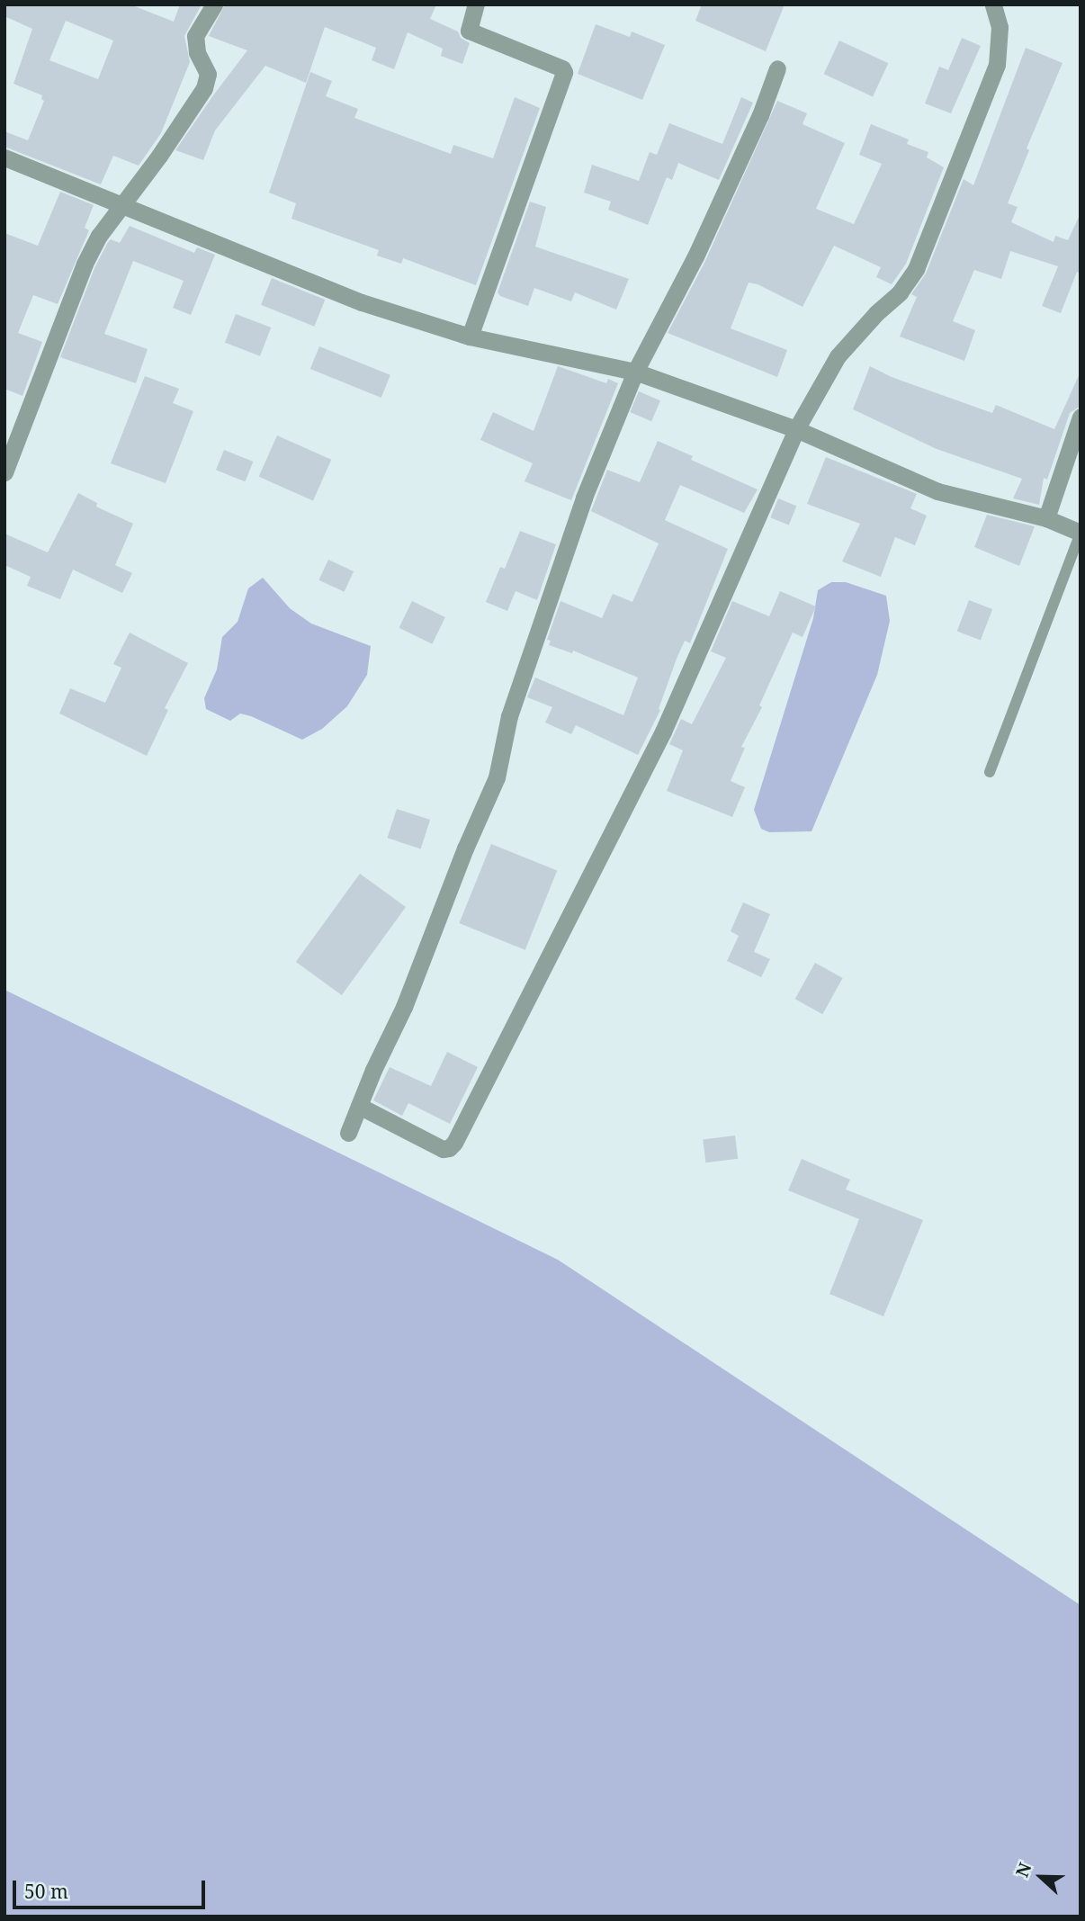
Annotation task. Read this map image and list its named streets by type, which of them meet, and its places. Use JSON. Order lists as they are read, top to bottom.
{
  "scale_bar": "50 m",
  "north": "left"
}
